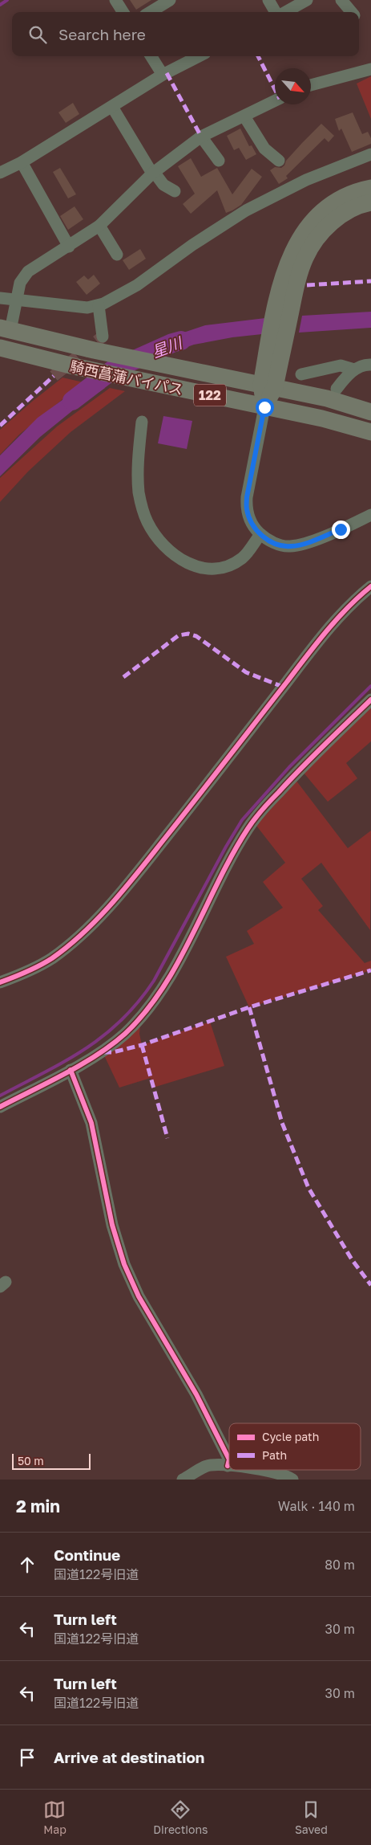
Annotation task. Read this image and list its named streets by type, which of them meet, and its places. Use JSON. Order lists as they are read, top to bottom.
{
  "streets": {
    "highway": ["騎西菖蒲バイパス", "122"]
  },
  "water": ["星川"],
  "legend": ["Cycle path", "Path"],
  "scale_bar": "50 m",
  "north": "bottom right",
  "page": {
    "search": "Search here",
    "scale": "50 m",
    "heading": ["2 min", "Walk · 140 m"],
    "list": [
      ["Continue", "国道122号旧道", "80 m"],
      ["Turn left", "国道122号旧道", "30 m"],
      ["Turn left", "国道122号旧道", "30 m"],
      "Arrive at destination"
    ],
    "nav": ["Map", "Directions", "Saved"]
  }
}
